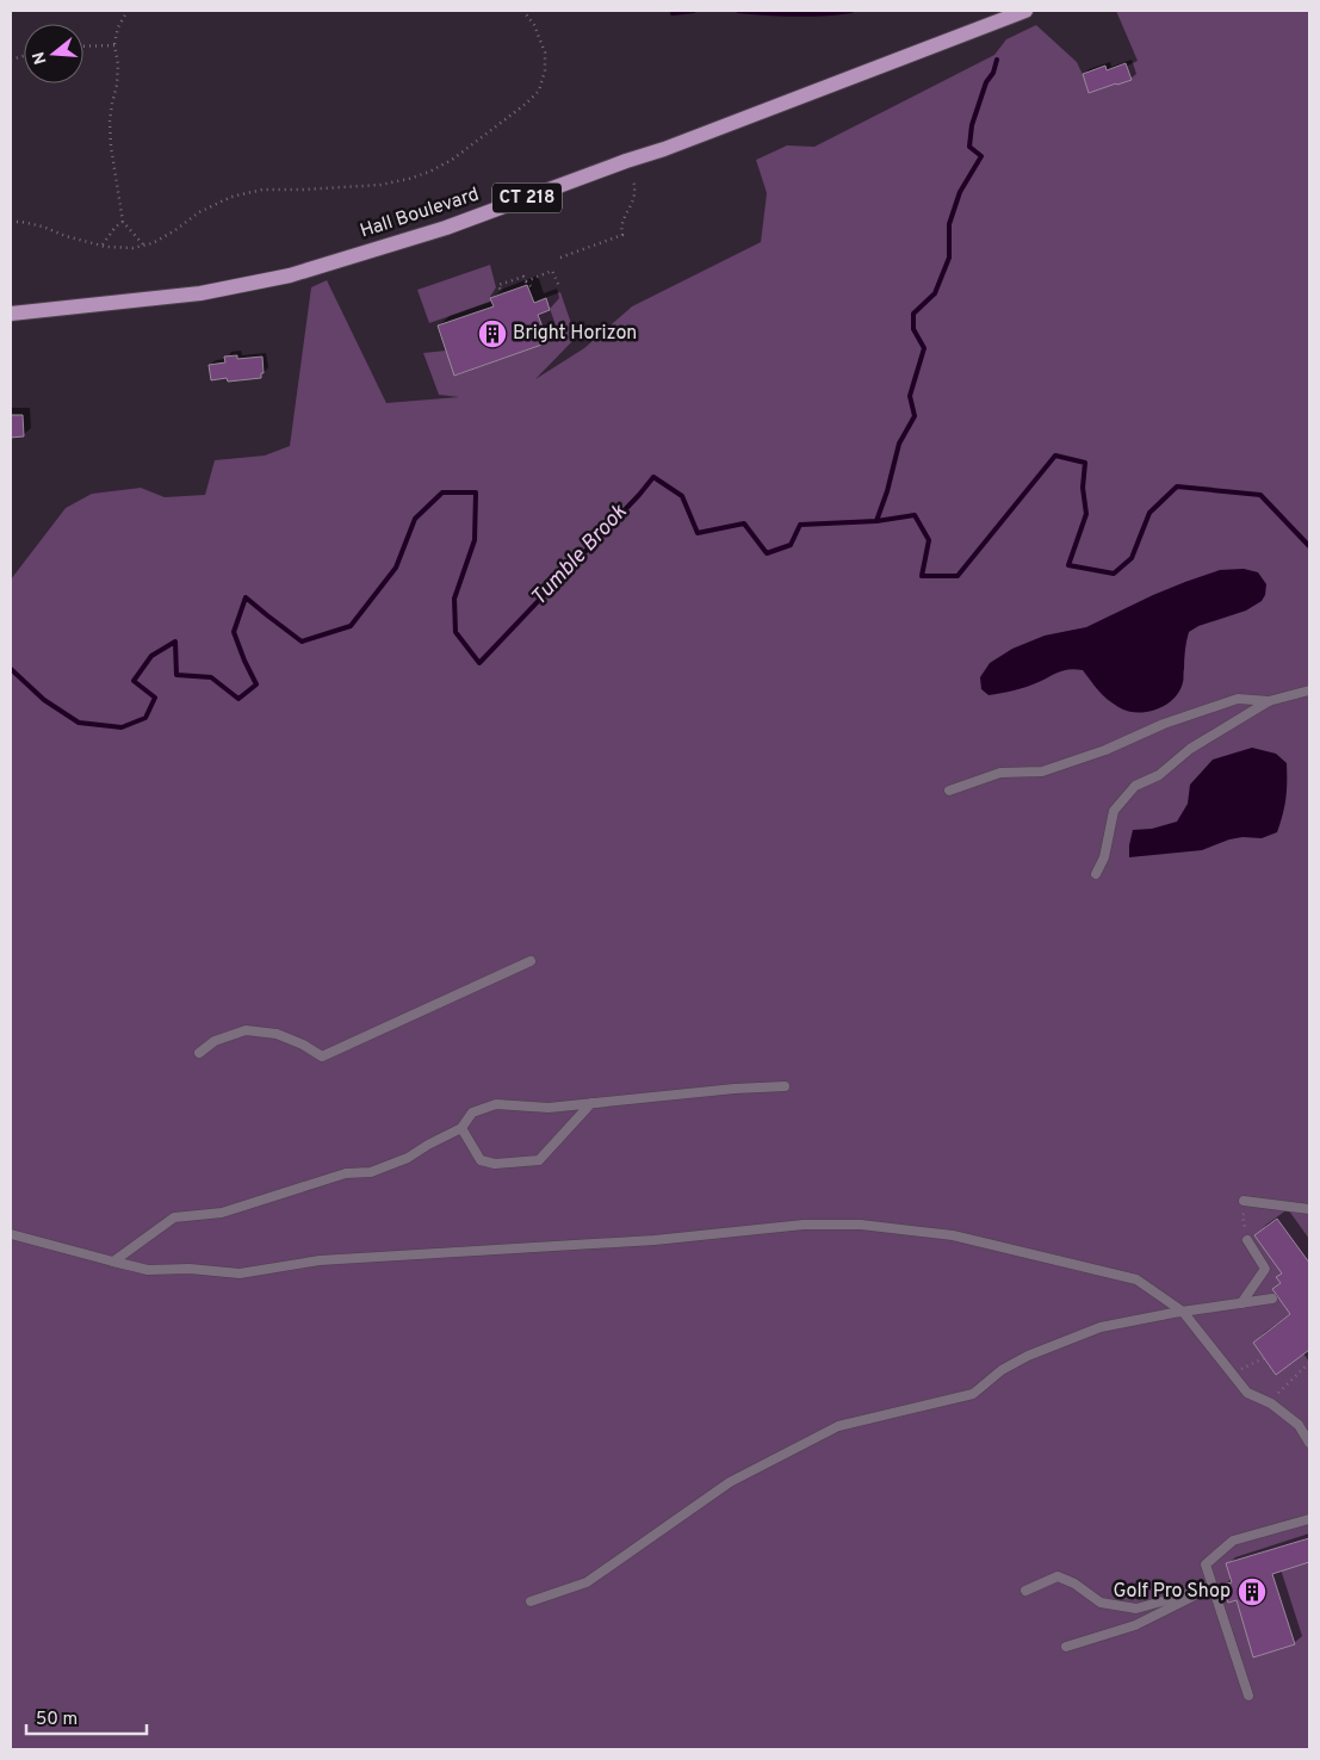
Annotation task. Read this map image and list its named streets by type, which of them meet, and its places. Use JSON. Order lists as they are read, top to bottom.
{
  "streets": {
    "main road": ["CT 218", "Hall Boulevard"]
  },
  "water": ["Tumble Brook"],
  "places": {
    "building": ["Bright Horizon", "Golf Pro Shop"]
  },
  "scale_bar": "50 m",
  "north": "left"
}
